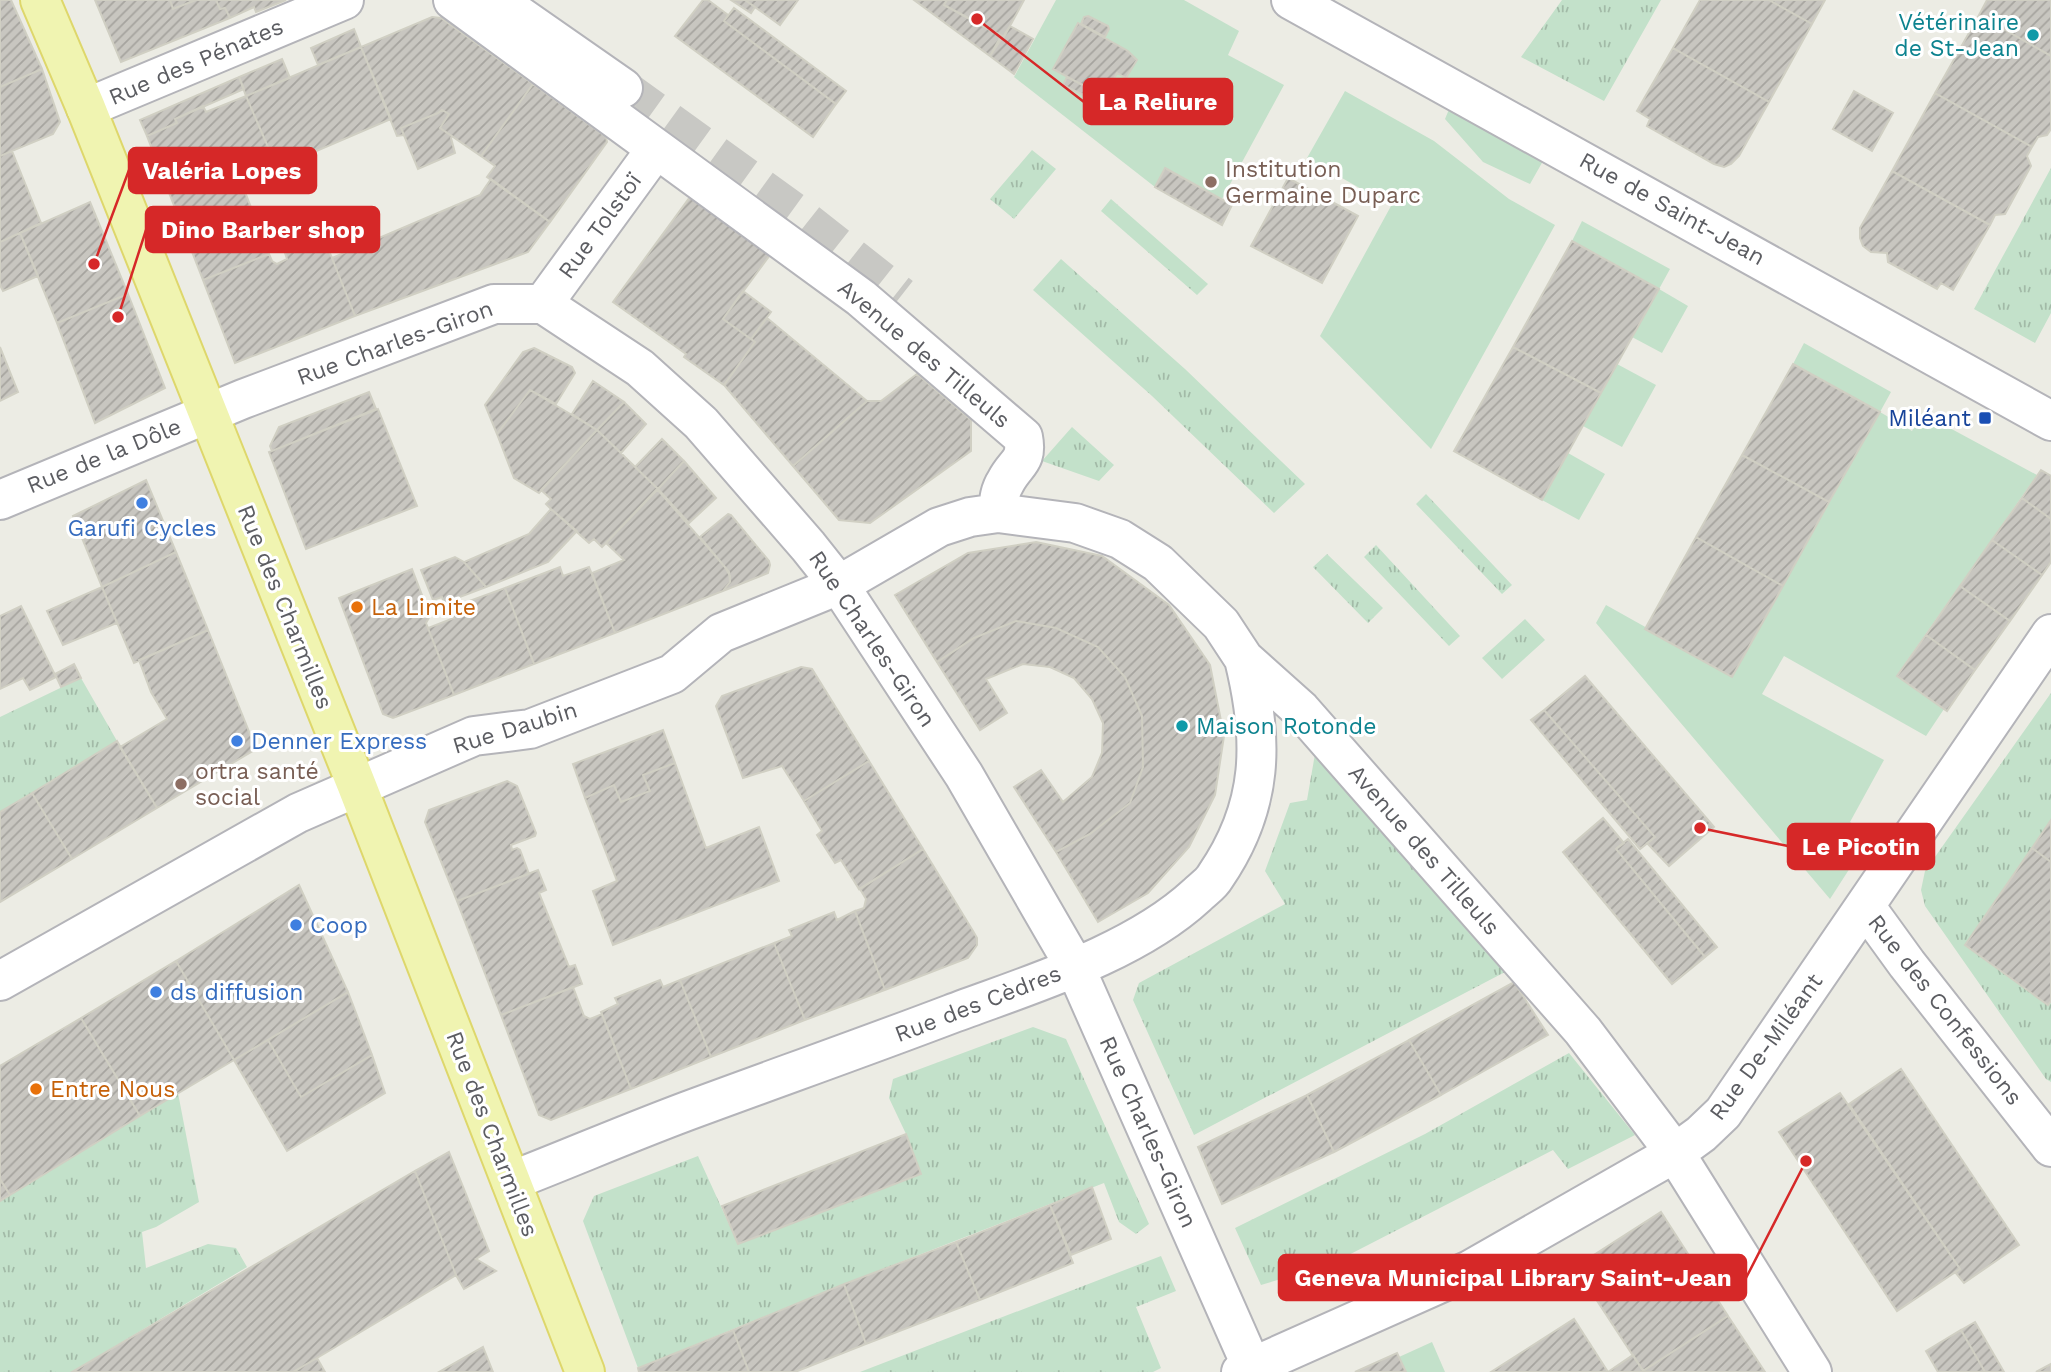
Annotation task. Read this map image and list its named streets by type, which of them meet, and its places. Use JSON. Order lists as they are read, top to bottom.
{
  "streets": {
    "main road": ["Rue des Charmilles"],
    "street": [
      "Rue des Pénates",
      "Rue de Saint-Jean",
      "Rue Tolstoï",
      "Rue Charles-Giron",
      "Avenue des Tilleuls",
      "Rue de la Dôle",
      "Rue Daubin",
      "Rue des Cèdres",
      "Rue des Confessions",
      "Rue De-Miléant"
    ]
  },
  "crossings": [
    ["Rue des Pénates", "Rue des Charmilles"],
    ["Rue Tolstoï", "Rue Charles-Giron"],
    ["Rue Tolstoï", "Avenue des Tilleuls"],
    ["Rue Charles-Giron", "Rue de la Dôle"],
    ["Rue Charles-Giron", "Rue des Charmilles"],
    ["Rue Charles-Giron", "Rue Daubin"],
    ["Rue Charles-Giron", "Rue des Cèdres"],
    ["Rue Charles-Giron", "Rue De-Miléant"],
    ["Avenue des Tilleuls", "Rue Daubin"],
    ["Avenue des Tilleuls", "Rue des Cèdres"],
    ["Avenue des Tilleuls", "Rue De-Miléant"],
    ["Rue de la Dôle", "Rue des Charmilles"],
    ["Rue des Charmilles", "Rue Daubin"],
    ["Rue des Charmilles", "Rue des Cèdres"],
    ["Rue des Confessions", "Rue De-Miléant"]
  ],
  "places": {
    "other": [
      "La Reliure",
      "Vétérinaire de St-Jean",
      "Institution Germaine Duparc",
      "Valéria Lopes",
      "Dino Barber shop",
      "Garufi Cycles",
      "La Limite",
      "Maison Rotonde",
      "Denner Express",
      "ortra santé social",
      "Le Picotin",
      "Coop",
      "ds diffusion",
      "Entre Nous",
      "Geneva Municipal Library Saint-Jean"
    ],
    "transit": ["Miléant"]
  }
}
